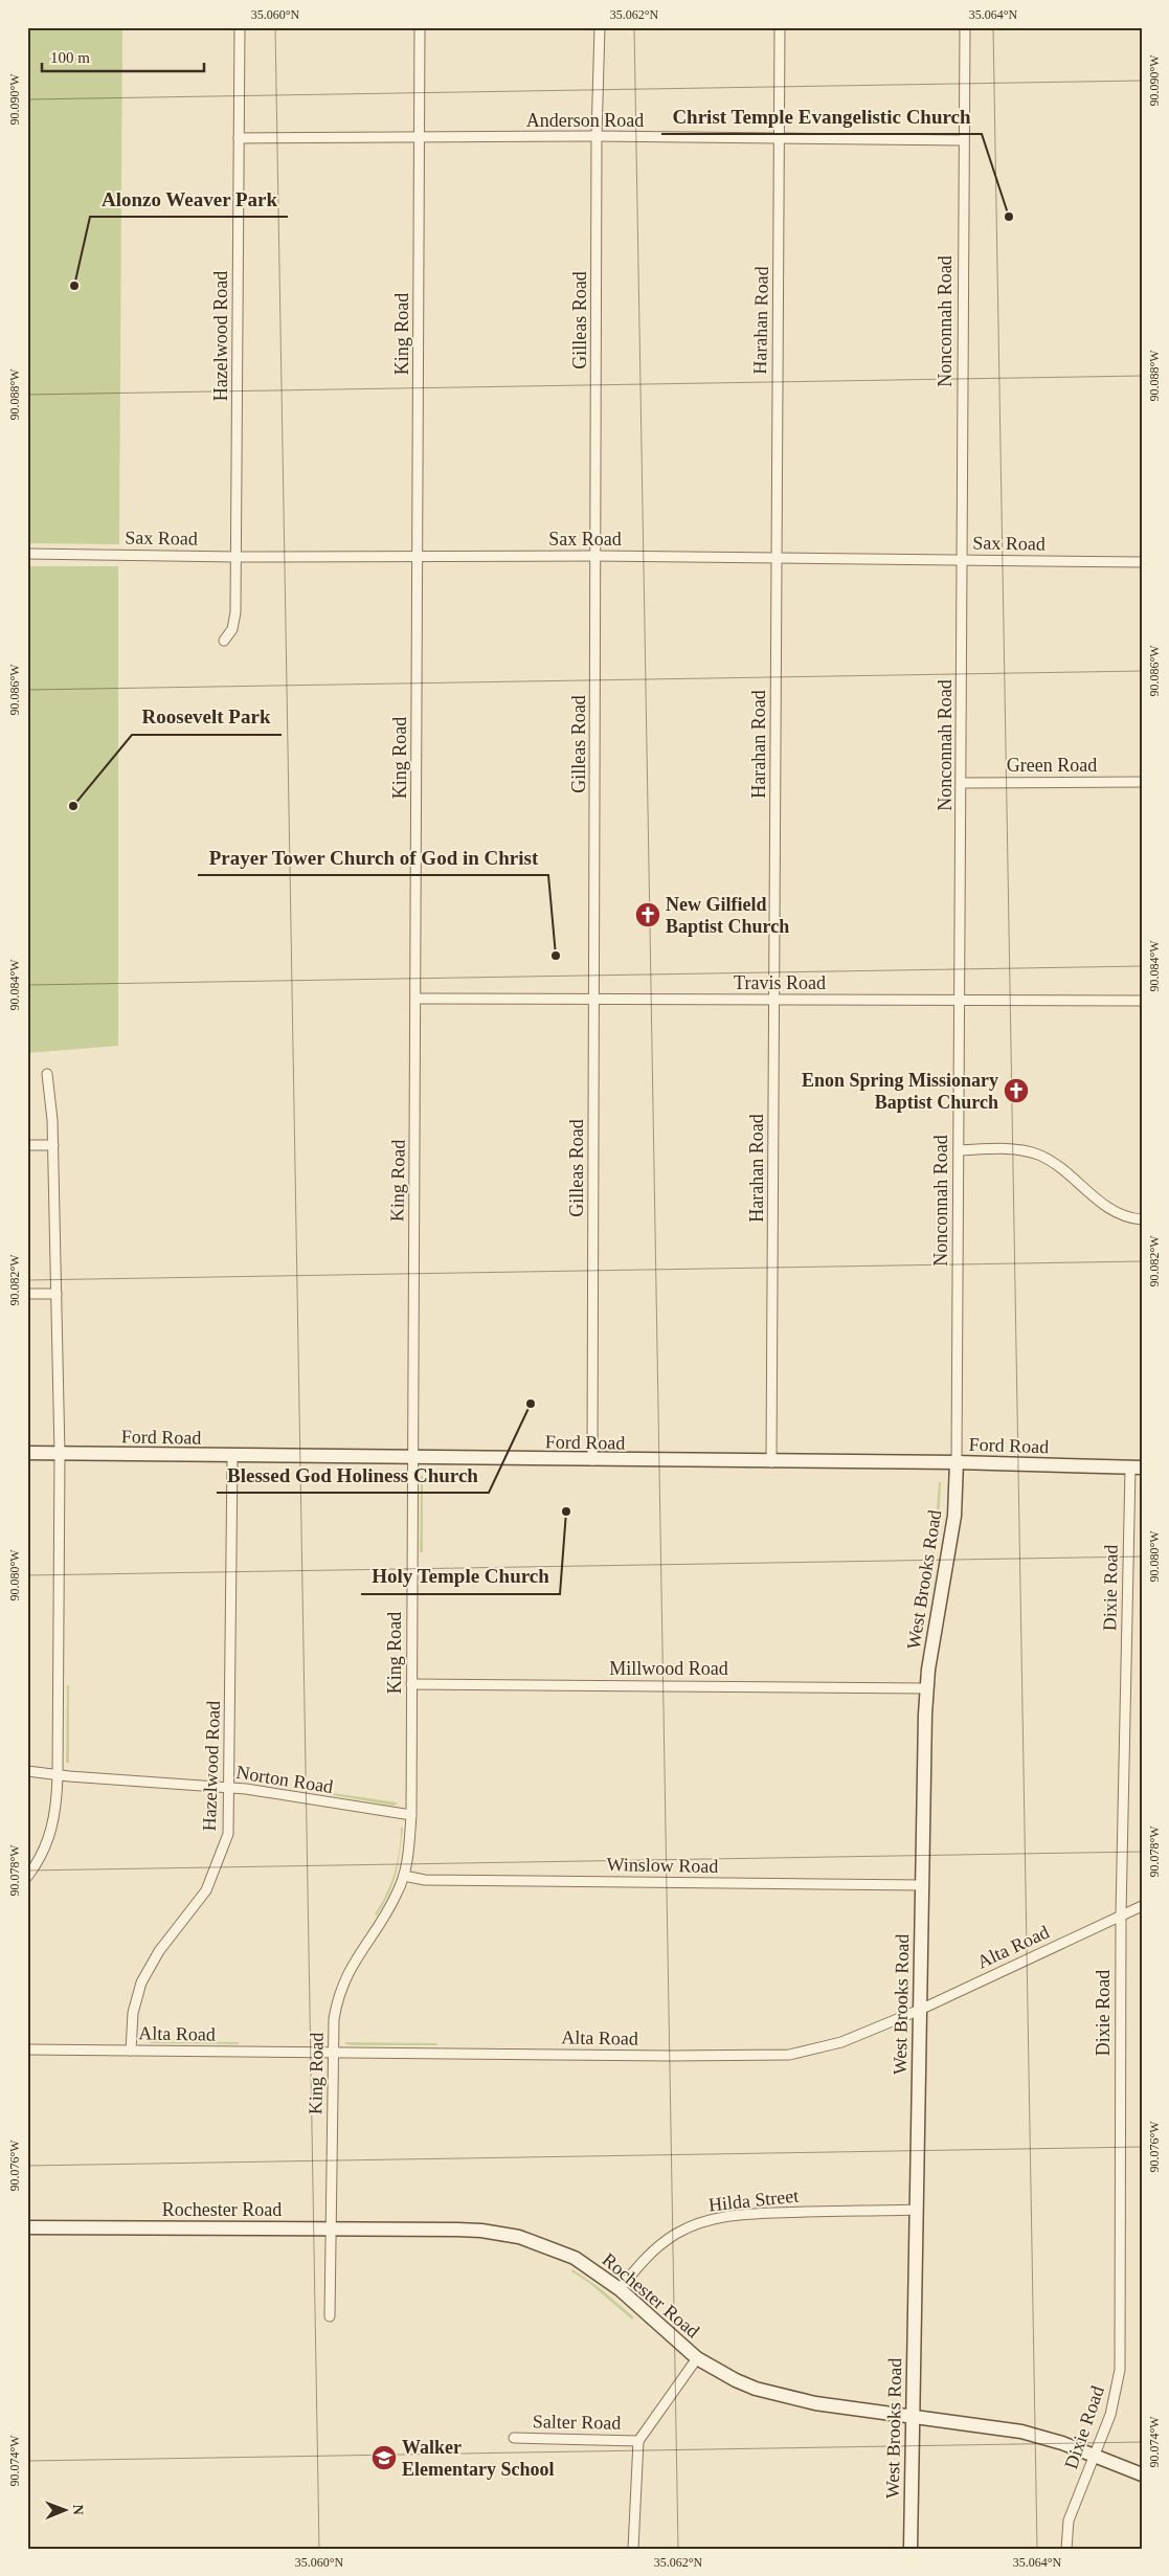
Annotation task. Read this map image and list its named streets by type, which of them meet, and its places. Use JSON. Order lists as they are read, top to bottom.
{
  "streets": {
    "street": [
      "Anderson Road",
      "Gilleas Road",
      "Harahan Road",
      "Nonconnah Road",
      "King Road",
      "Hazelwood Road",
      "Sax Road",
      "Green Road",
      "Travis Road",
      "Ford Road",
      "West Brooks Road",
      "Dixie Road",
      "Millwood Road",
      "Norton Road",
      "Winslow Road",
      "Alta Road",
      "Hilda Street",
      "Rochester Road",
      "Salter Road"
    ]
  },
  "crossings": [
    ["Anderson Road", "Gilleas Road"],
    ["Anderson Road", "Harahan Road"],
    ["Anderson Road", "Nonconnah Road"],
    ["Anderson Road", "King Road"],
    ["Anderson Road", "Hazelwood Road"],
    ["Gilleas Road", "Sax Road"],
    ["Gilleas Road", "Travis Road"],
    ["Gilleas Road", "Ford Road"],
    ["Harahan Road", "Sax Road"],
    ["Harahan Road", "Travis Road"],
    ["Harahan Road", "Ford Road"],
    ["Nonconnah Road", "Sax Road"],
    ["Nonconnah Road", "Green Road"],
    ["Nonconnah Road", "Travis Road"],
    ["Nonconnah Road", "Ford Road"],
    ["Nonconnah Road", "West Brooks Road"],
    ["King Road", "Sax Road"],
    ["King Road", "Travis Road"],
    ["King Road", "Ford Road"],
    ["King Road", "Millwood Road"],
    ["King Road", "Norton Road"],
    ["King Road", "Winslow Road"],
    ["King Road", "Alta Road"],
    ["King Road", "Rochester Road"],
    ["Hazelwood Road", "Sax Road"],
    ["Hazelwood Road", "Ford Road"],
    ["Hazelwood Road", "Norton Road"],
    ["Hazelwood Road", "Alta Road"],
    ["Ford Road", "West Brooks Road"],
    ["Ford Road", "Dixie Road"],
    ["West Brooks Road", "Millwood Road"],
    ["West Brooks Road", "Winslow Road"],
    ["West Brooks Road", "Alta Road"],
    ["West Brooks Road", "Hilda Street"],
    ["West Brooks Road", "Rochester Road"],
    ["Dixie Road", "Alta Road"],
    ["Dixie Road", "Rochester Road"],
    ["Hilda Street", "Rochester Road"]
  ],
  "places": {
    "other": [
      "Christ Temple Evangelistic Church",
      "Alonzo Weaver Park",
      "Roosevelt Park",
      "Prayer Tower Church of God in Christ",
      "Blessed God Holiness Church",
      "Holy Temple Church"
    ],
    "church": ["New Gilfield Baptist Church", "Enon Spring Missionary Baptist Church"],
    "school or university": ["Walker Elementary School"]
  },
  "scale_bar": "100 m",
  "north": "right",
  "coordinates": [
    "35.060°N",
    "35.062°N",
    "35.064°N",
    "90.090°W",
    "90.088°W",
    "90.086°W",
    "90.084°W",
    "90.082°W",
    "90.080°W",
    "90.078°W",
    "90.076°W",
    "90.074°W"
  ]
}
